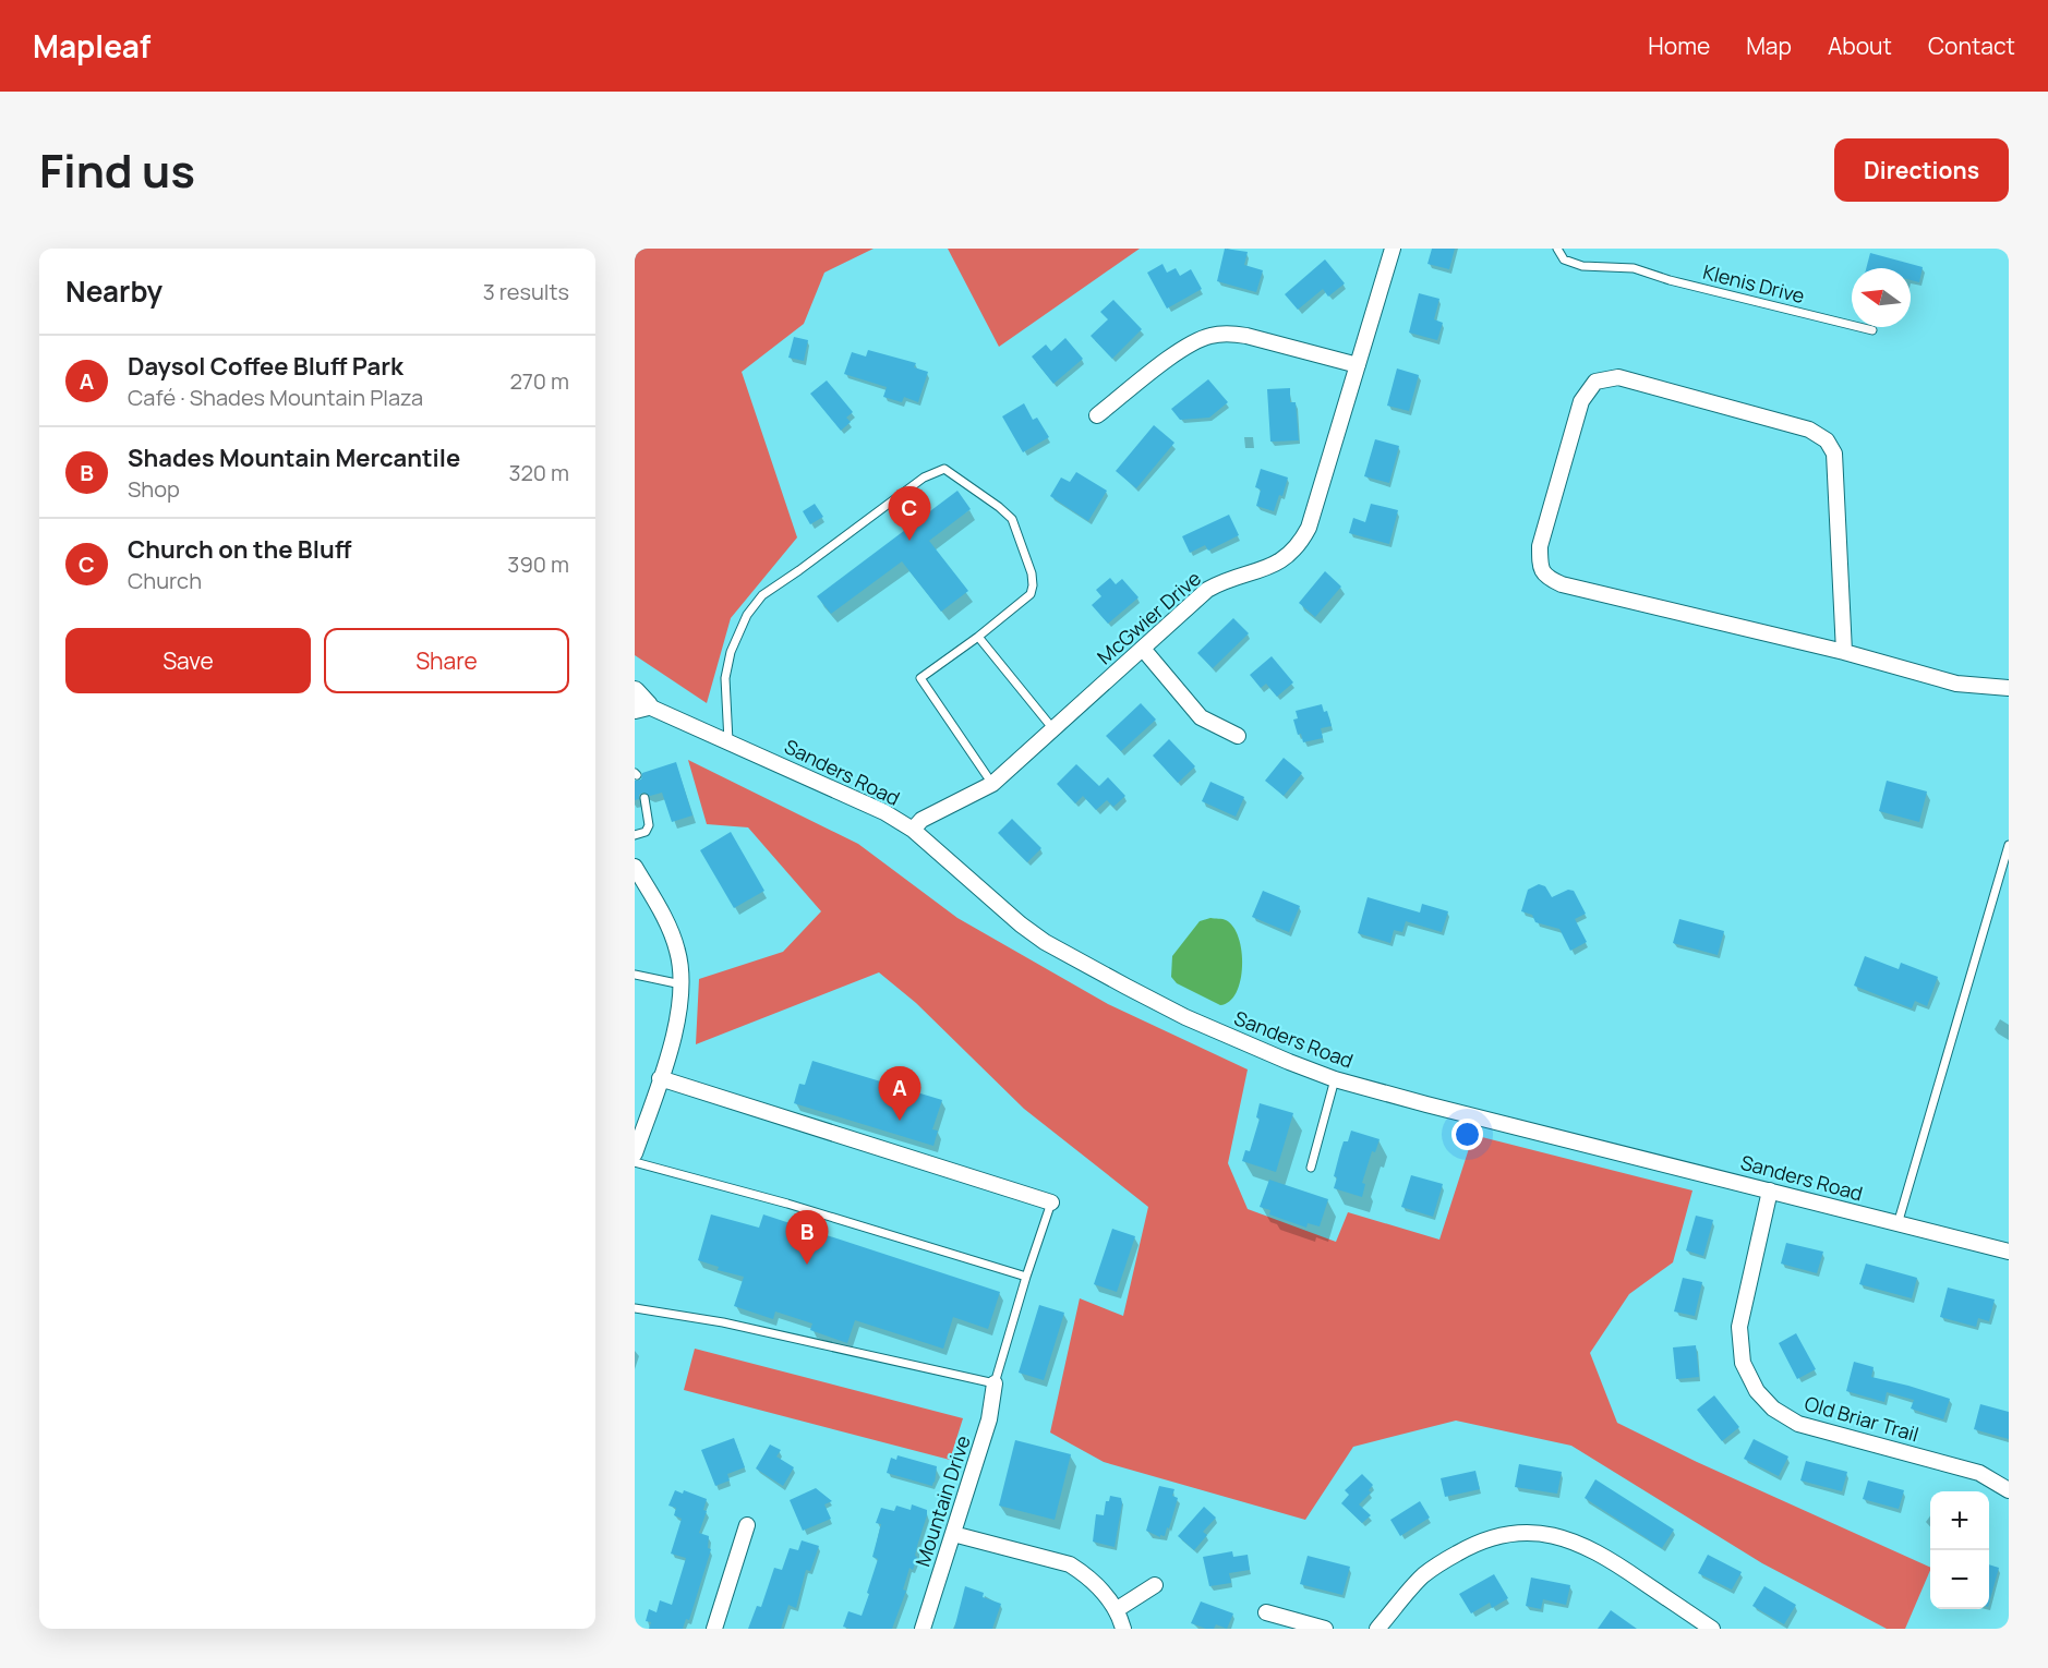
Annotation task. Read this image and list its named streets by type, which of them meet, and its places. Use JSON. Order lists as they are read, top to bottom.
{
  "streets": {
    "street": [
      "McGwier Drive",
      "Sanders Road",
      "Old Briar Trail",
      "Mountain Drive"
    ],
    "lane": ["Klenis Drive"]
  },
  "crossings": [
    ["McGwier Drive", "Sanders Road"],
    ["Sanders Road", "Old Briar Trail"]
  ],
  "north": "left",
  "page": {
    "header": "Mapleaf",
    "nav": [
      "Home",
      "Map",
      "About",
      "Contact"
    ],
    "title": "Find us",
    "buttons": [
      "Directions",
      ["Save", "Share"]
    ],
    "heading": ["Nearby", "3 results"],
    "list": [
      {
        "mark": "A",
        "name": "Daysol Coffee Bluff Park",
        "note": "Café · Shades Mountain Plaza",
        "value": "270 m"
      },
      {
        "mark": "B",
        "name": "Shades Mountain Mercantile",
        "note": "Shop",
        "value": "320 m"
      },
      {
        "mark": "C",
        "name": "Church on the Bluff",
        "note": "Church",
        "value": "390 m"
      }
    ],
    "pins": ["C", "A", "B"],
    "map_buttons": ["+", "−"]
  }
}
